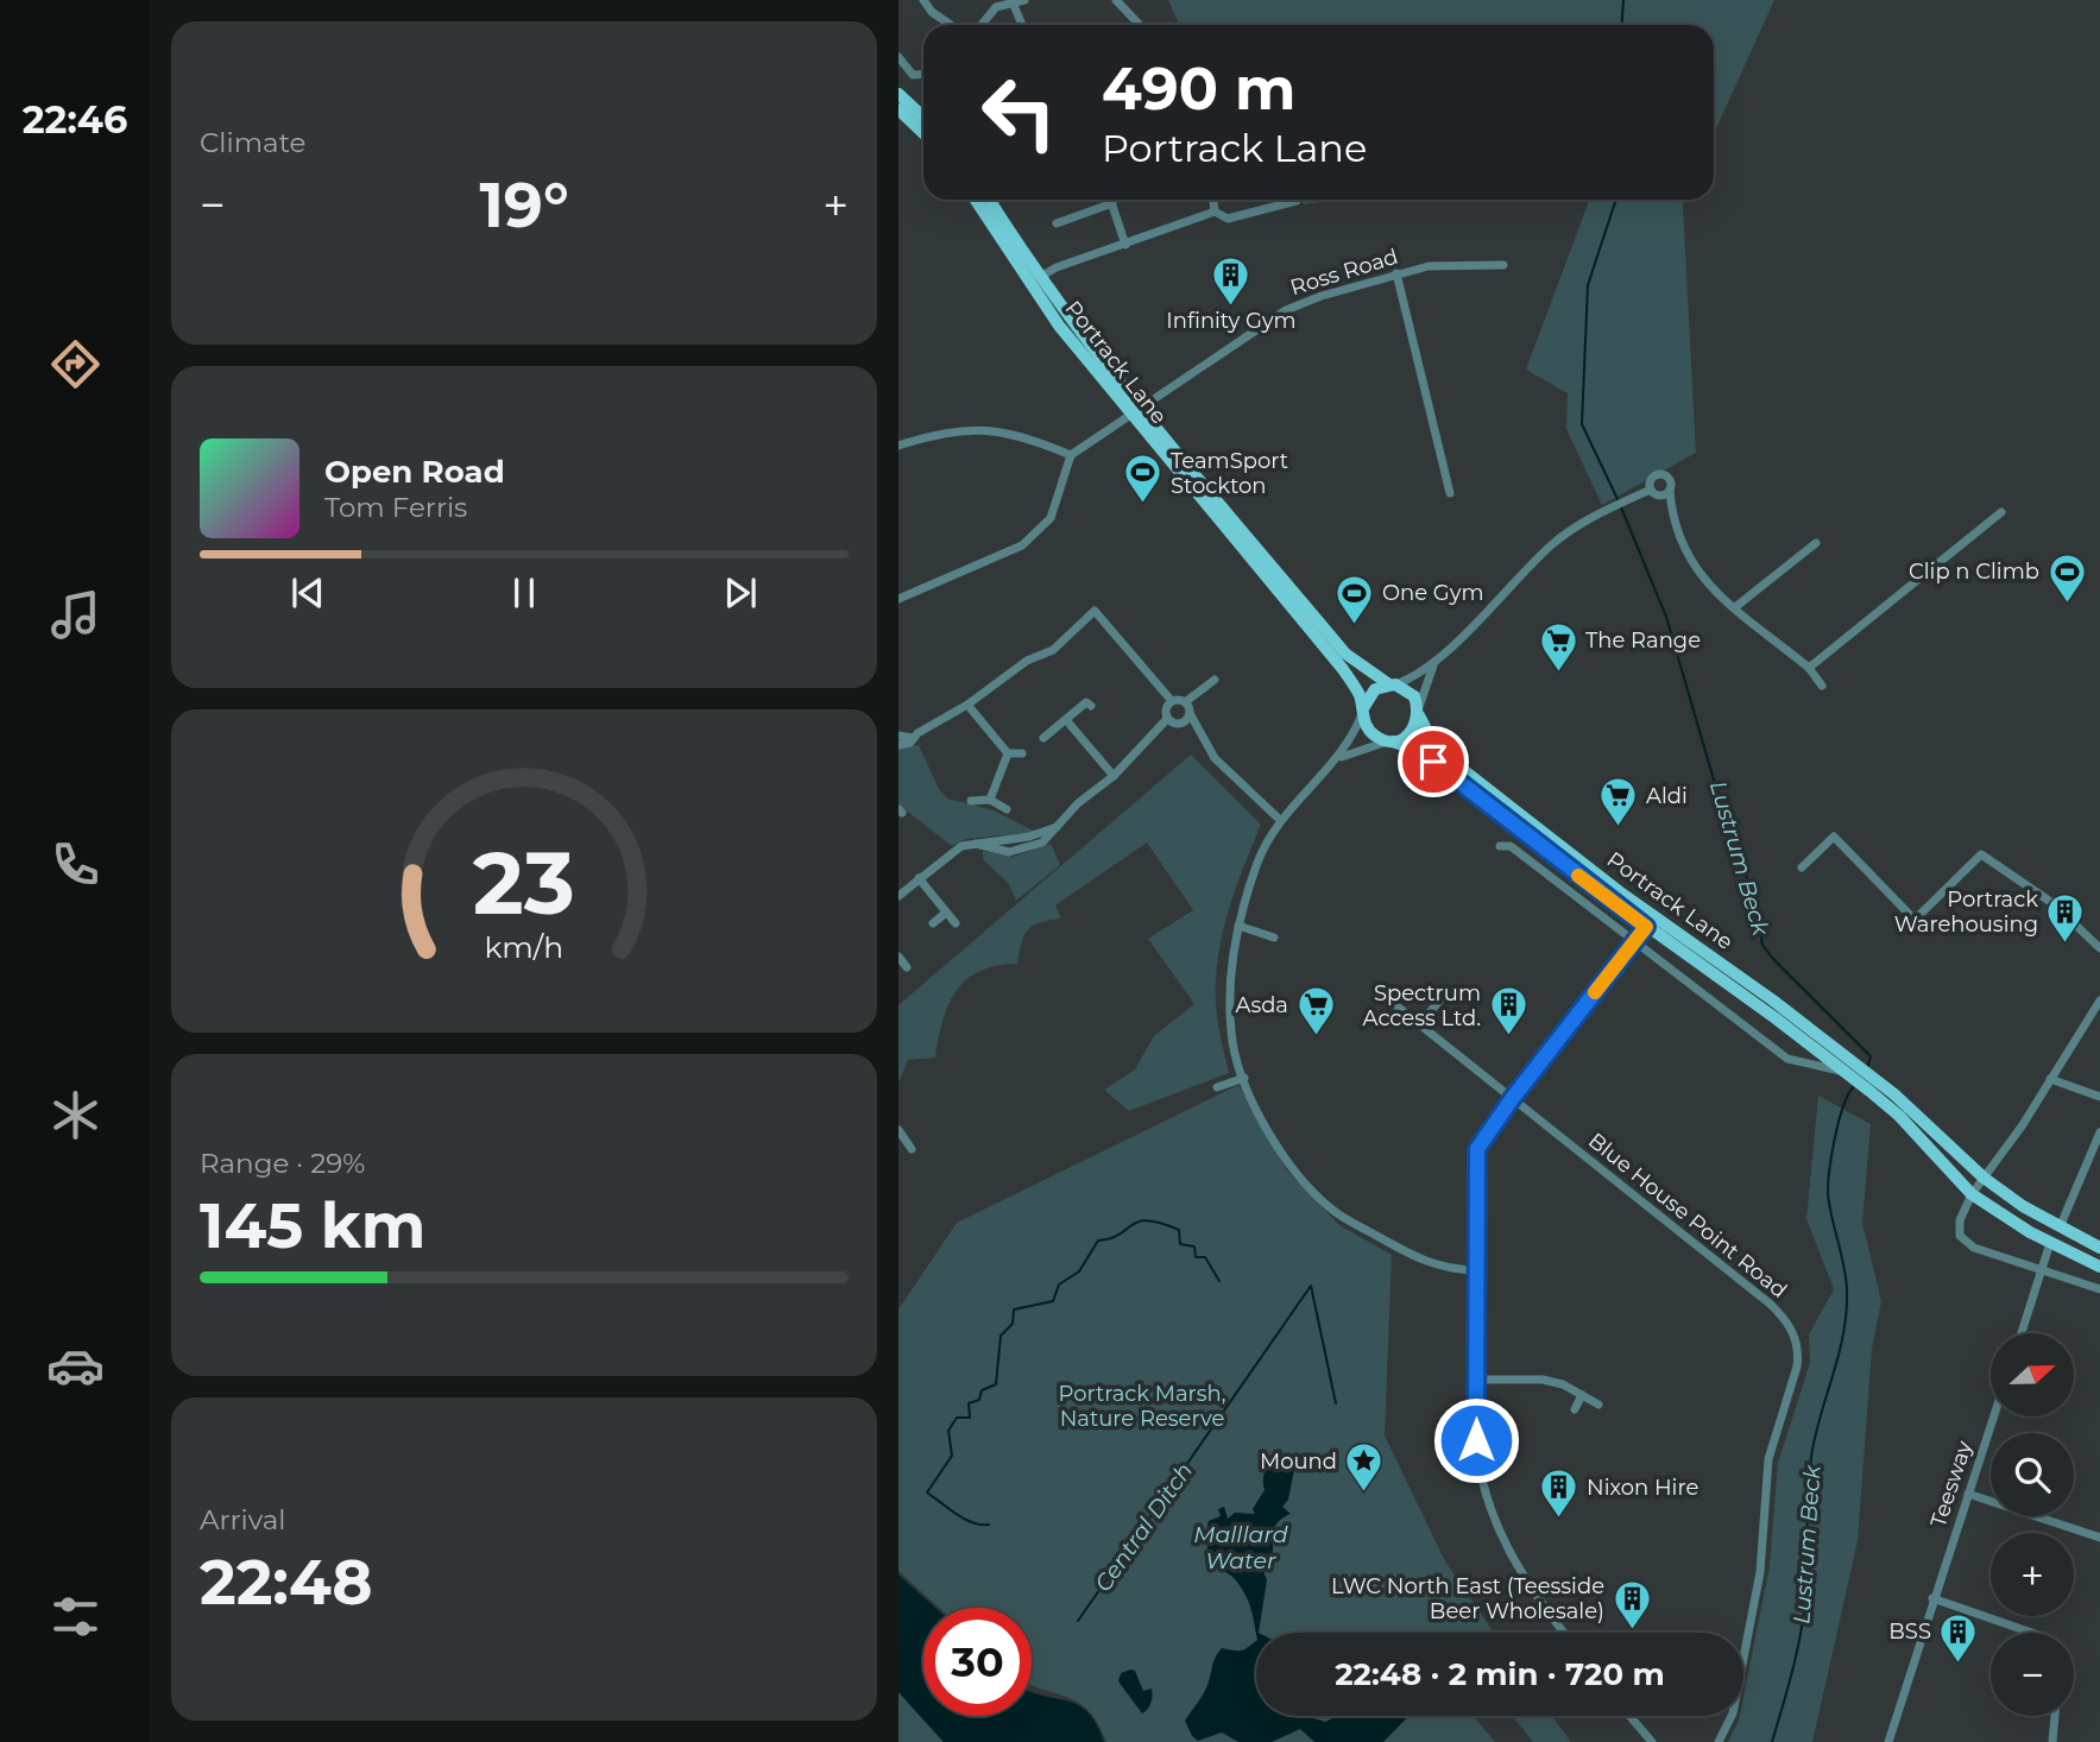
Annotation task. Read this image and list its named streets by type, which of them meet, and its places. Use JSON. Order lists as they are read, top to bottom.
{
  "streets": {
    "main road": ["Portrack Lane"],
    "street": ["Ross Road", "Blue House Point Road", "Teesway"]
  },
  "crossings": [
    ["Ross Road", "Portrack Lane"]
  ],
  "water": ["Lustrum Beck", "Central Ditch", "Malllard Water"],
  "parks": ["Portrack Marsh, Nature Reserve"],
  "places": {
    "building": [
      "Infinity Gym",
      "Portrack Warehousing",
      "Spectrum Access Ltd.",
      "Nixon Hire",
      "LWC North East (Teesside Beer Wholesale)",
      "BSS"
    ],
    "sports": ["TeamSport Stockton", "Clip n Climb", "One Gym"],
    "supermarket": ["The Range", "Aldi", "Asda"],
    "place": ["Mound"]
  },
  "north": "right",
  "page": {
    "tabs": "22:46",
    "tile": [
      "Climate",
      ["Range · 29%", "145 km"],
      ["Arrival", "22:48"]
    ],
    "turn": ["490 m", "Portrack Lane"],
    "heat": ["−", "19°", "+"],
    "song": ["Open Road", "Tom Ferris"],
    "map_buttons": ["+", "−"],
    "limit": "30",
    "trip": "22:48 · 2 min · 720 m",
    "gauge": ["23", "km/h"]
  }
}
